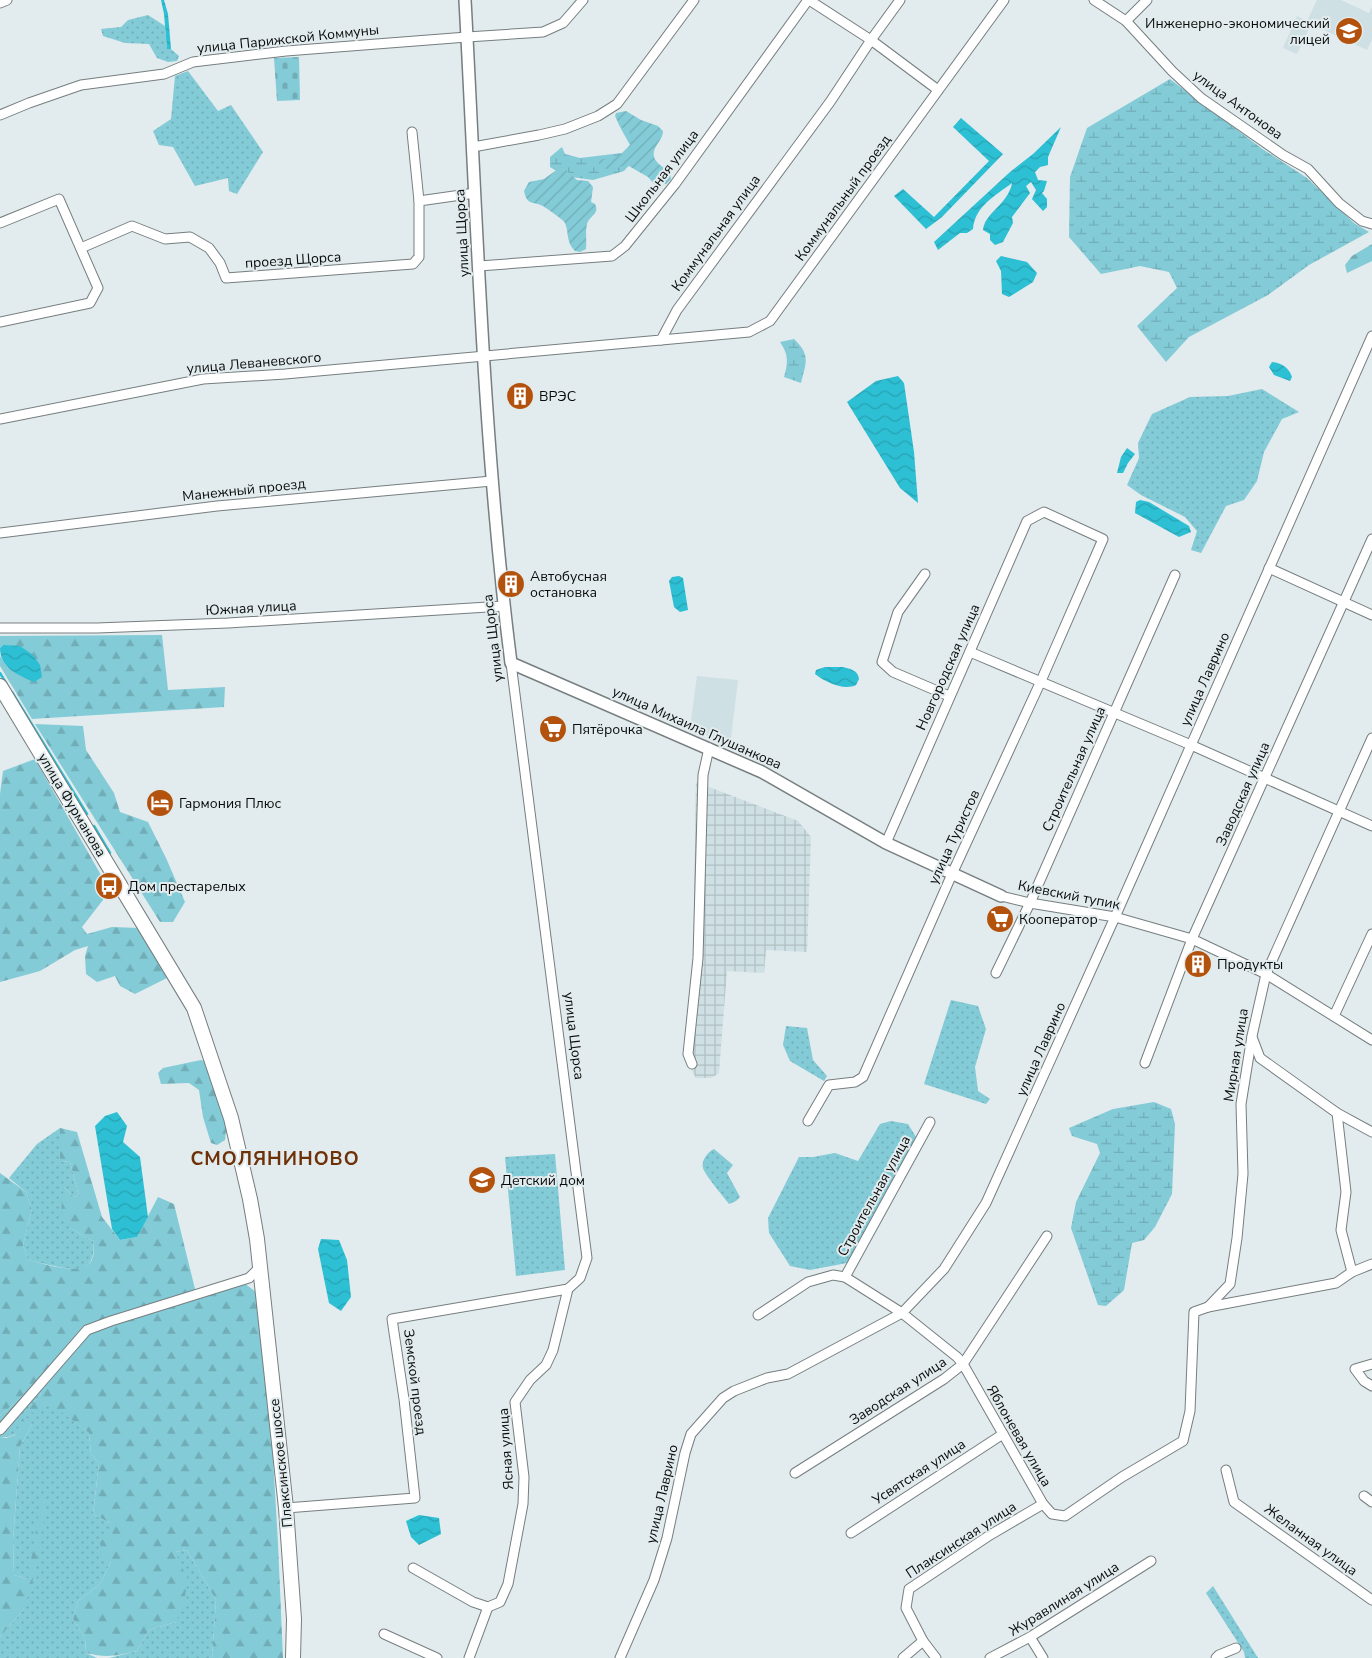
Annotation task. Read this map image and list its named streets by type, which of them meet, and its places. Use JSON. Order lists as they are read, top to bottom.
{
  "streets": {
    "main road": ["улица Фурманова", "Плаксинское шоссе"],
    "street": [
      "улица Парижской Коммуны",
      "улица Антонова",
      "Школьная улица",
      "Коммунальный проезд",
      "улица Щорса",
      "Коммунальная улица",
      "проезд Щорса",
      "улица Леваневского",
      "Манежный проезд",
      "Южная улица",
      "Новгородская улица",
      "улица Лаврино",
      "улица Михаила Глушанкова",
      "Строительная улица",
      "Заводская улица",
      "улица Туристов",
      "Киевский тупик",
      "Мирная улица",
      "Земской проезд",
      "Яблоневая улица",
      "Ясная улица",
      "Усвятская улица",
      "Плаксинская улица",
      "Желанная улица",
      "Журавлиная улица"
    ]
  },
  "crossings": [
    ["улица Парижской Коммуны", "улица Щорса"],
    ["Школьная улица", "улица Щорса"],
    ["Коммунальный проезд", "Коммунальная улица"],
    ["улица Щорса", "улица Леваневского"],
    ["улица Щорса", "Манежный проезд"],
    ["улица Щорса", "Южная улица"],
    ["улица Щорса", "улица Михаила Глушанкова"],
    ["улица Щорса", "Земской проезд"],
    ["улица Щорса", "Ясная улица"],
    ["Новгородская улица", "улица Михаила Глушанкова"],
    ["Новгородская улица", "улица Туристов"],
    ["улица Лаврино", "Киевский тупик"],
    ["улица Лаврино", "Яблоневая улица"],
    ["улица Михаила Глушанкова", "улица Туристов"],
    ["улица Михаила Глушанкова", "Киевский тупик"],
    ["Строительная улица", "Киевский тупик"],
    ["Строительная улица", "Яблоневая улица"],
    ["Заводская улица", "Киевский тупик"],
    ["Заводская улица", "Яблоневая улица"],
    ["улица Фурманова", "Плаксинское шоссе"],
    ["Киевский тупик", "Мирная улица"],
    ["Мирная улица", "Яблоневая улица"],
    ["Земской проезд", "Ясная улица"],
    ["Земской проезд", "Плаксинское шоссе"],
    ["Яблоневая улица", "Усвятская улица"],
    ["Яблоневая улица", "Плаксинская улица"]
  ],
  "districts": ["СМОЛЯНИНОВО"],
  "places": {
    "school or university": ["Инженерно-экономический лицей", "Детский дом"],
    "building": ["ВРЭС", "Автобусная остановка", "Продукты"],
    "supermarket": ["Пятёрочка", "Кооператор"],
    "hotel": ["Гармония Плюс"],
    "bus stop": ["Дом престарелых"]
  }
}
